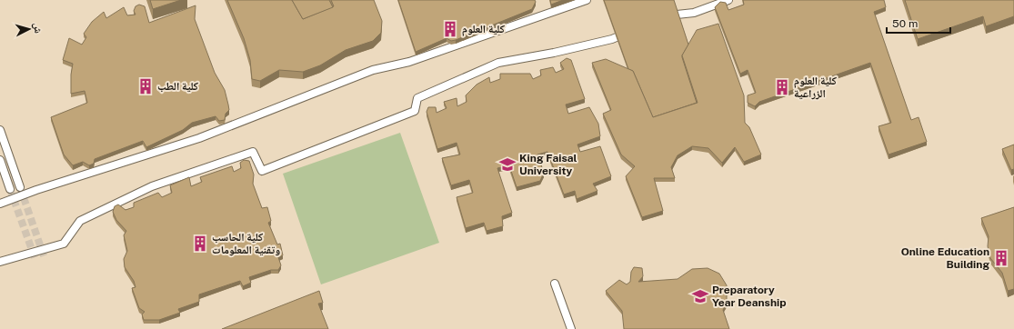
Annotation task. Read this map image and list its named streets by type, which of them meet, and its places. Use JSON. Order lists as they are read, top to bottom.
{
  "places": {
    "building": [
      "كلية العلوم",
      "كلية الطب",
      "كلية العلوم الزراعية",
      "كلية الحاسب وتقنية المعلومات",
      "Online Education Building"
    ],
    "school or university": ["King Faisal University", "Preparatory Year Deanship"]
  },
  "scale_bar": "50 m",
  "north": "right"
}
